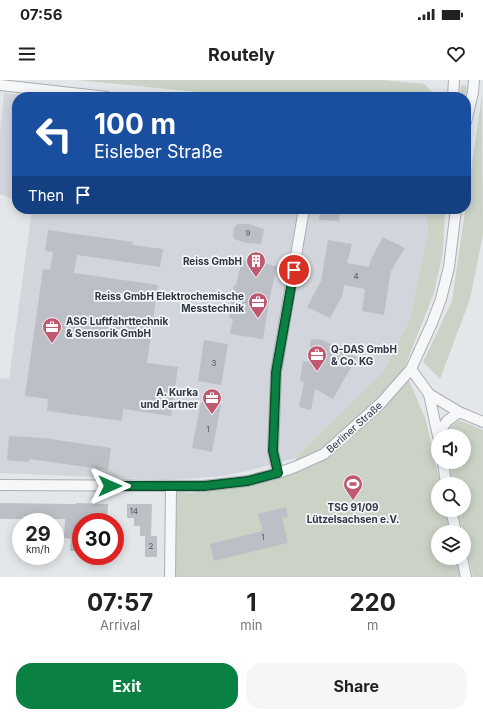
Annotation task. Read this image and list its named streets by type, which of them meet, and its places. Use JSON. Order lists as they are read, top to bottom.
{
  "streets": {
    "street": ["Berliner Straße"]
  },
  "places": {
    "building": ["Reiss GmbH"],
    "office": [
      "Reiss GmbH Elektrochemische Messtechnik",
      "ASG Luftfahrttechnik & Sensorik GmbH",
      "Q-DAS GmbH & Co. KG",
      "A. Kurka und Partner"
    ],
    "sports": ["TSG 91/09 Lützelsachsen e.V."]
  },
  "house_numbers": [
    "9",
    "4",
    "3",
    "1",
    "14",
    "1",
    "2"
  ],
  "page": {
    "status": "07:56",
    "header": "Routely",
    "turn": ["100 m", "Eisleber Straße"],
    "then": "Then",
    "speed": "29 km/h",
    "limit": "30",
    "eta": [
      "07:57",
      "Arrival",
      "1",
      "min",
      "220",
      "m"
    ],
    "buttons": ["Exit", "Share"]
  }
}
